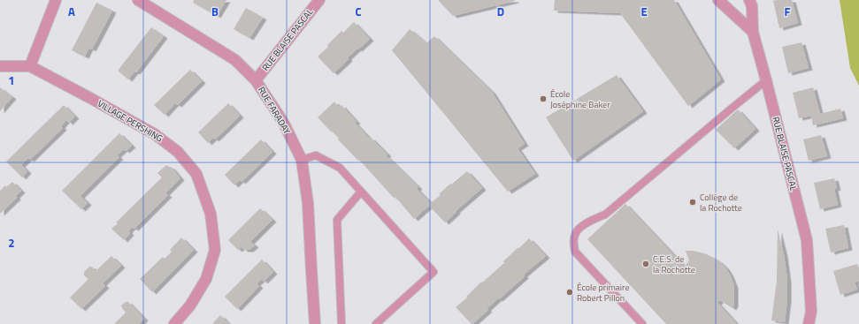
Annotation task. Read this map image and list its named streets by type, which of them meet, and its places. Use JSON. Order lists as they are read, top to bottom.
{
  "streets": {
    "street": ["RUE BLAISE PASCAL", "RUE FARADAY", "VILLAGE PERSHING"]
  },
  "crossings": [
    ["RUE BLAISE PASCAL", "RUE FARADAY"]
  ],
  "places": [
    "École Joséphine Baker",
    "Collège de la Rochotte",
    "C.E.S. de la Rochotte",
    "École primaire Robert Pillon"
  ],
  "grid": {
    "columns": [
      "A",
      "B",
      "C",
      "D",
      "E",
      "F"
    ],
    "rows": ["1", "2"]
  }
}
